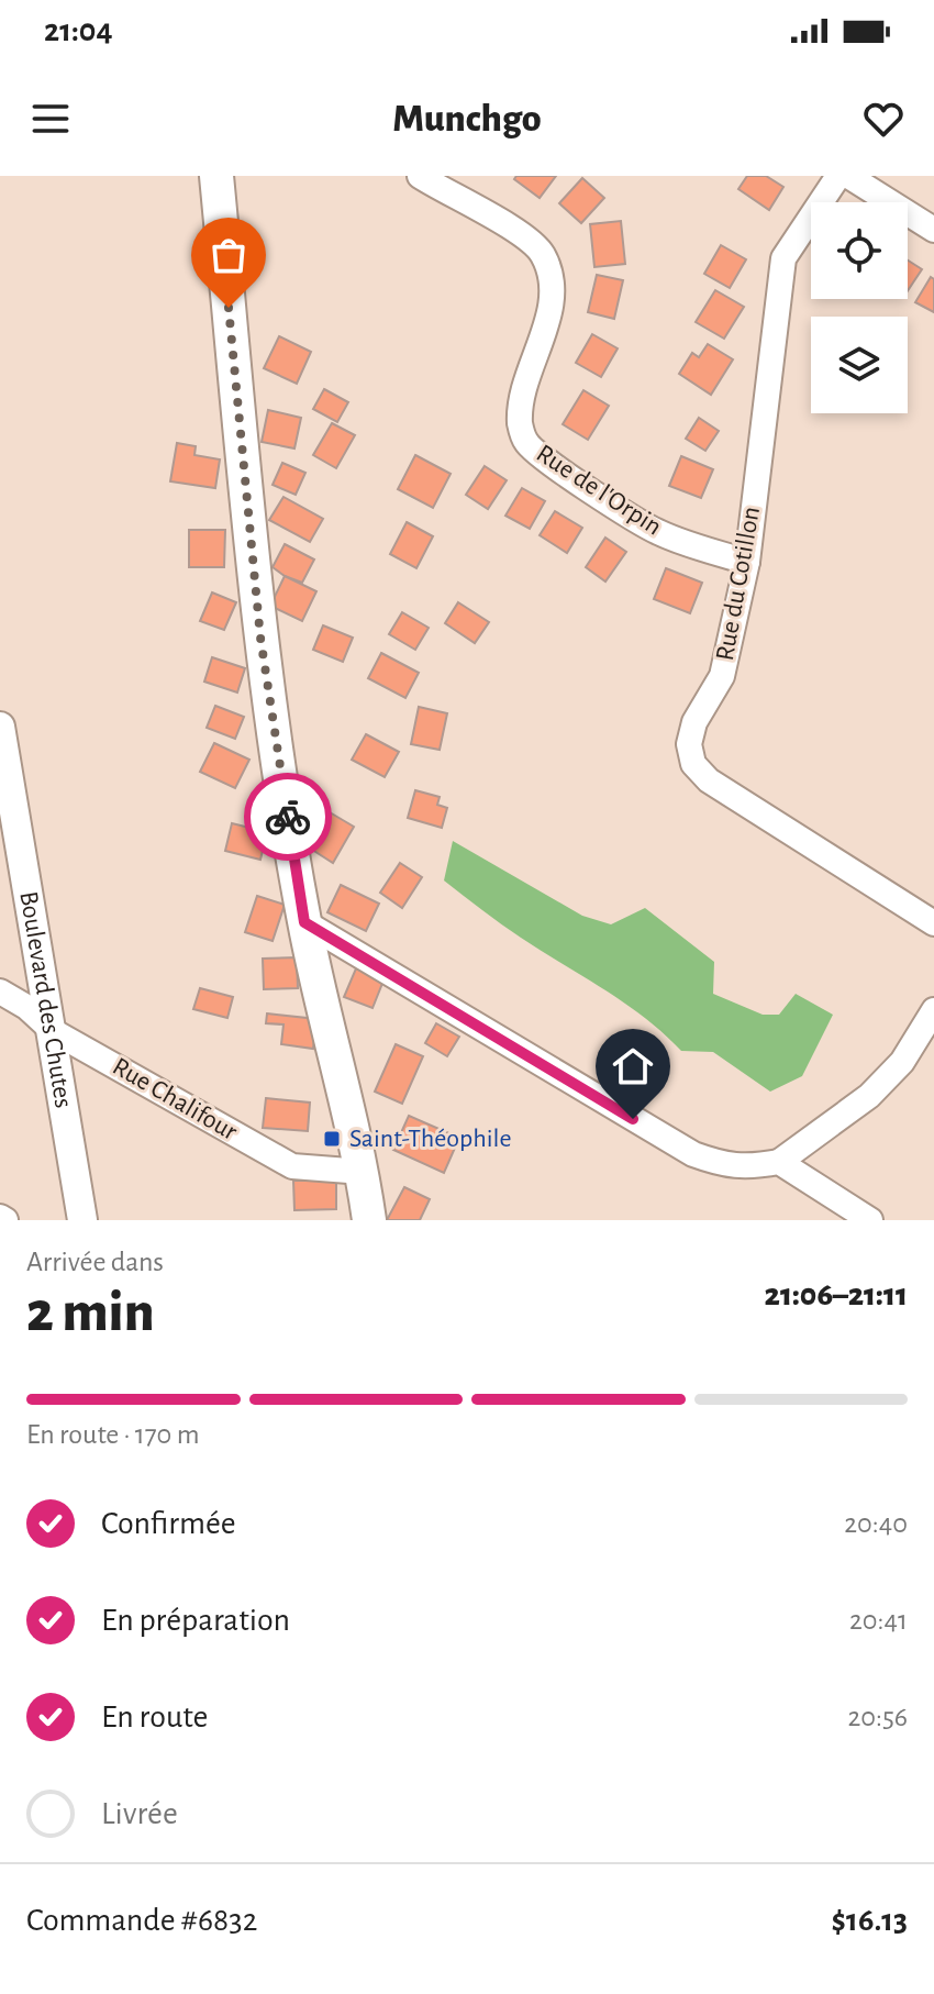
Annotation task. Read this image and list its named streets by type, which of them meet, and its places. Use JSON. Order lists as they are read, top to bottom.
{
  "streets": {
    "street": [
      "Rue de l'Orpin",
      "Rue du Cotillon",
      "Boulevard des Chutes",
      "Rue Chalifour"
    ]
  },
  "crossings": [
    ["Rue de l'Orpin", "Rue du Cotillon"],
    ["Boulevard des Chutes", "Rue Chalifour"]
  ],
  "places": {
    "transit": ["Saint-Théophile"]
  },
  "page": {
    "status": "21:04",
    "header": "Munchgo",
    "heading": ["2 min", "Arrivée dans", "21:06–21:11"],
    "panel": ["Commande #6832", "$16.13"],
    "bar": "En route · 170 m",
    "list": [
      ["Confirmée", "20:40"],
      ["En préparation", "20:41"],
      ["En route", "20:56"],
      "Livrée"
    ]
  }
}
